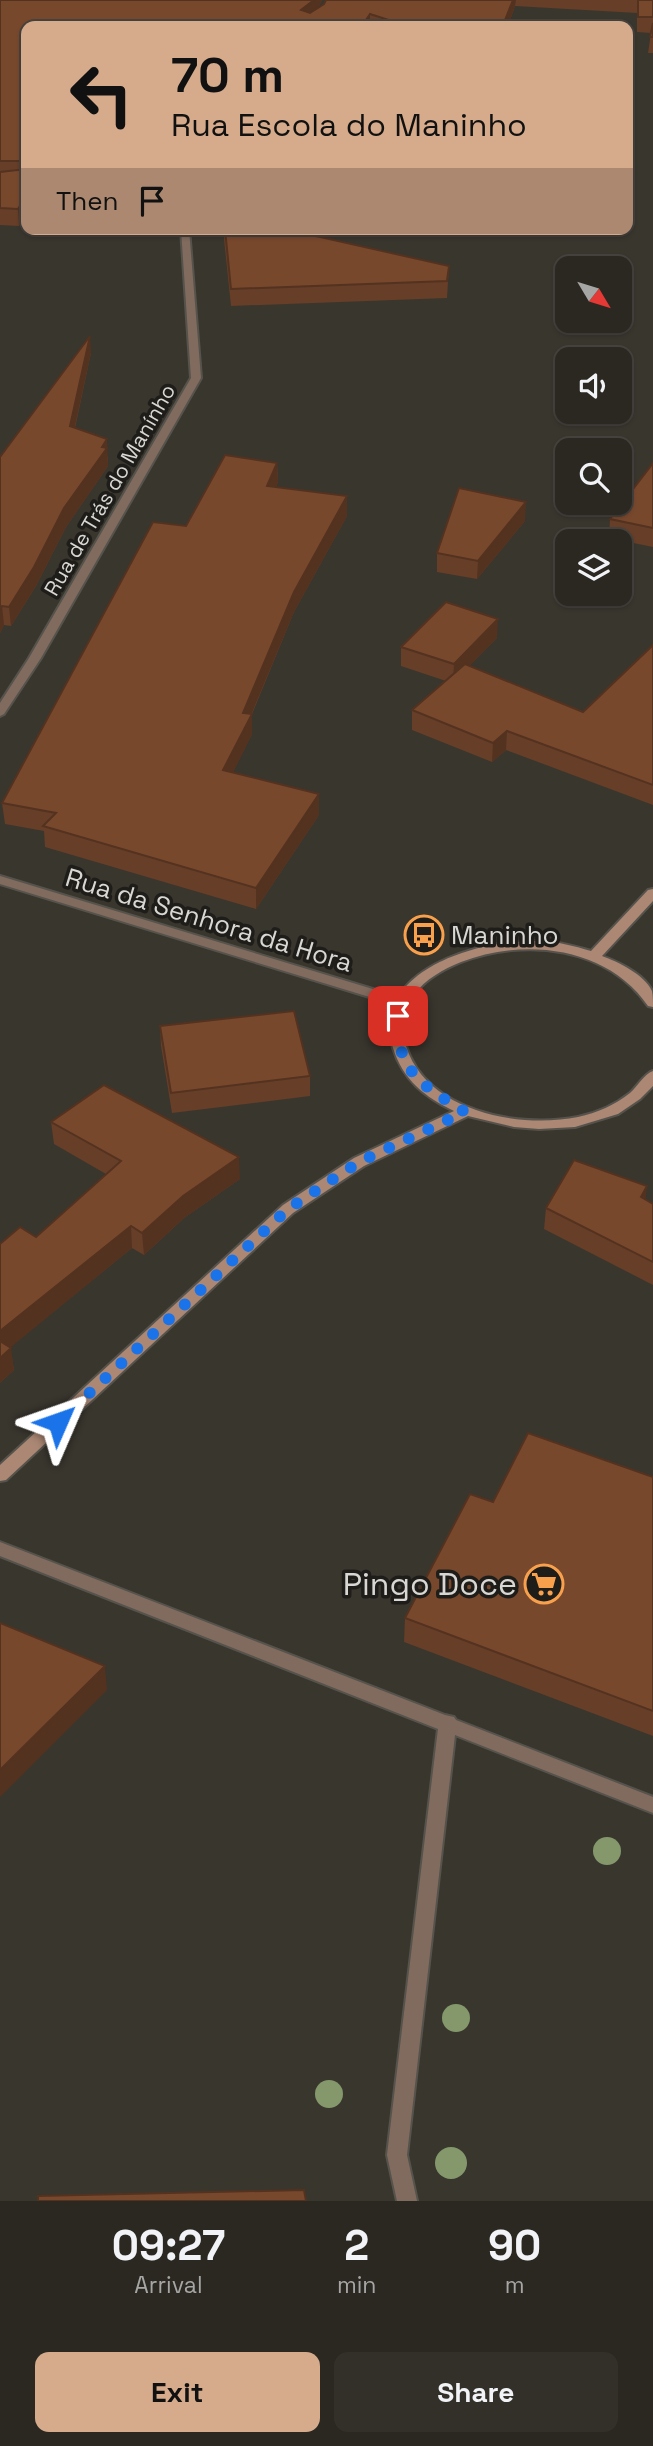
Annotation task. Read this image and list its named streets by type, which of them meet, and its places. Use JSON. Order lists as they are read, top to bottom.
{
  "streets": {
    "street": ["Rua de Trás do Manínho", "Rua da Senhora da Hora"]
  },
  "places": {
    "bus stop": ["Maninho"],
    "supermarket": ["Pingo Doce"]
  },
  "north": "bottom right",
  "page": {
    "turn": ["70 m", "Rua Escola do Maninho"],
    "then": "Then",
    "eta": [
      "09:27",
      "Arrival",
      "2",
      "min",
      "90",
      "m"
    ],
    "buttons": ["Exit", "Share"]
  }
}
